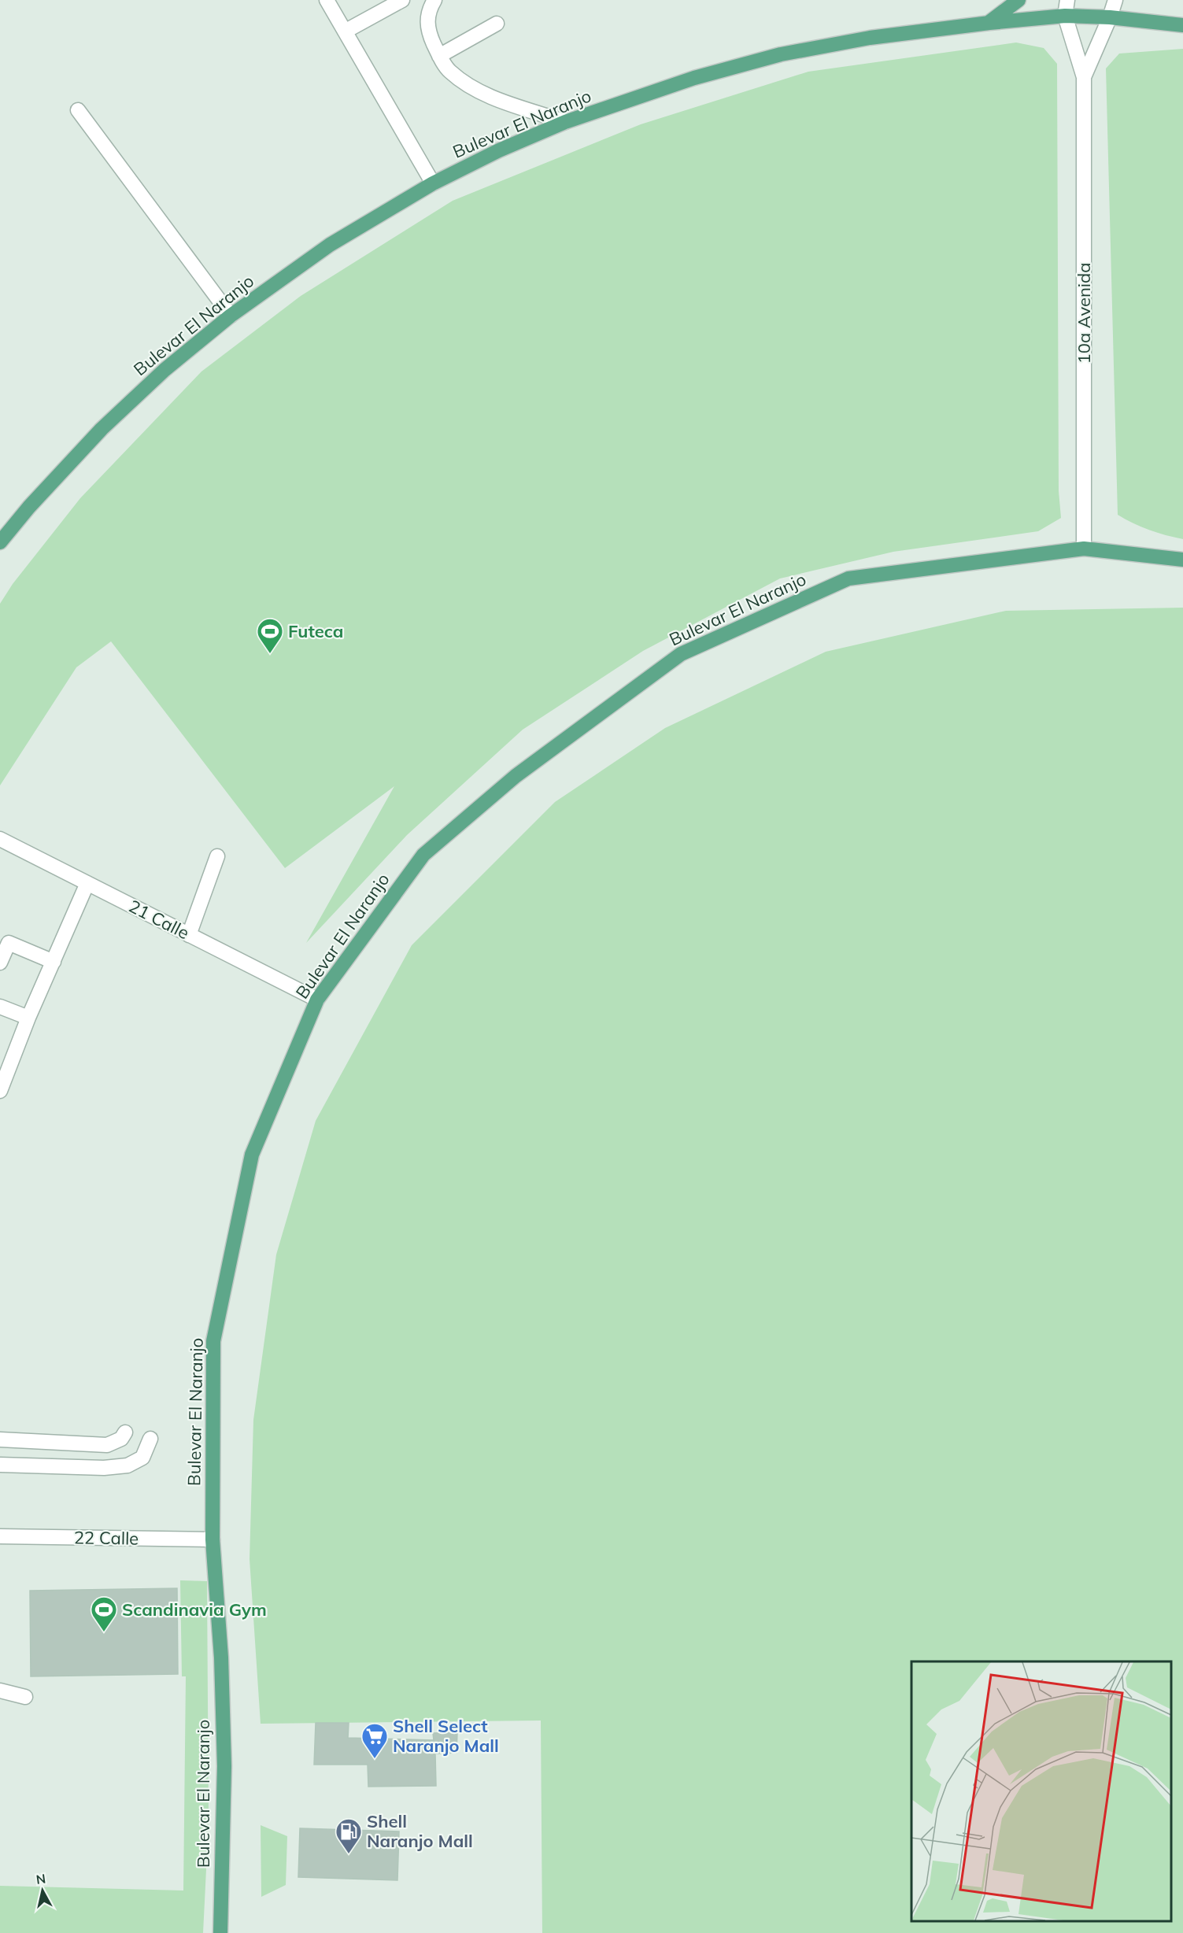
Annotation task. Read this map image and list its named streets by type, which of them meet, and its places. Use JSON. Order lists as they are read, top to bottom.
{
  "streets": {
    "main road": ["Bulevar El Naranjo"],
    "street": ["10a Avenida", "21 Calle", "22 Calle"]
  },
  "crossings": [
    ["Bulevar El Naranjo", "10a Avenida"],
    ["Bulevar El Naranjo", "21 Calle"],
    ["Bulevar El Naranjo", "22 Calle"]
  ],
  "places": {
    "sports": ["Futeca", "Scandinavia Gym"],
    "supermarket": ["Shell Select Naranjo Mall"],
    "fuel station": ["Shell Naranjo Mall"]
  },
  "north": "top"
}
